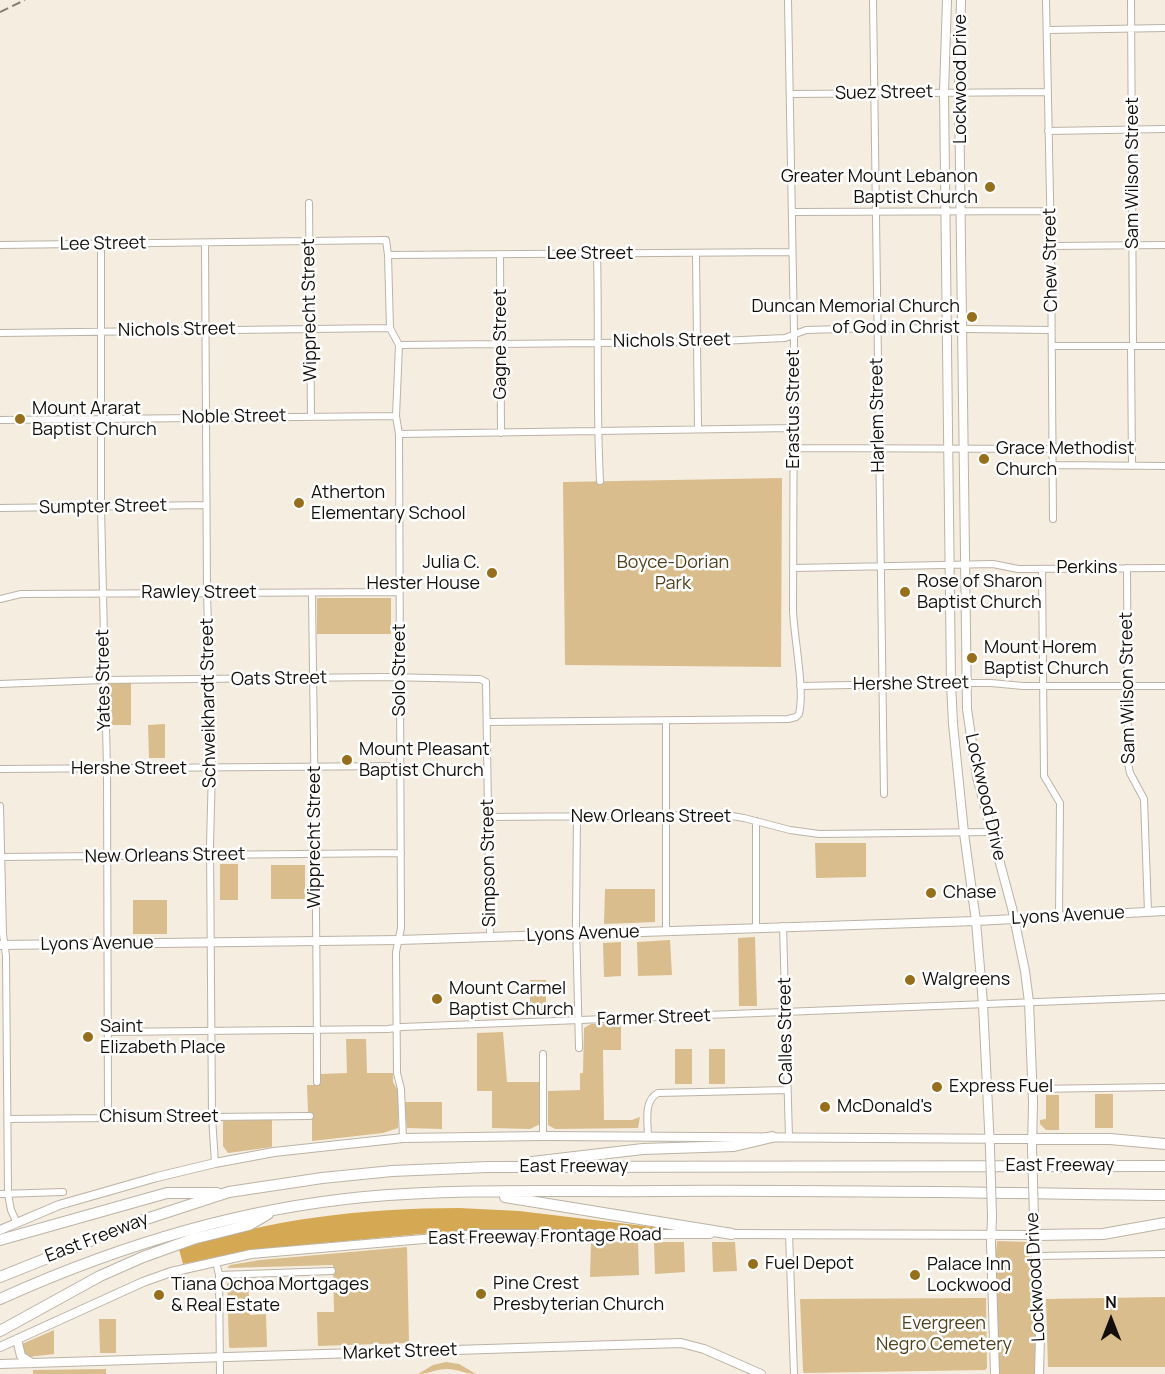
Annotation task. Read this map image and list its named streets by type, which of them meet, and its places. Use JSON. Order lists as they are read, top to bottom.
{
  "streets": {
    "highway": ["East Freeway"],
    "main road": [
      "Lockwood Drive",
      "Lyons Avenue",
      "East Freeway Frontage Road",
      "Market Street"
    ],
    "street": [
      "Suez Street",
      "Sam Wilson Street",
      "Lee Street",
      "Chew Street",
      "Wipprecht Street",
      "Nichols Street",
      "Gagne Street",
      "Erastus Street",
      "Harlem Street",
      "Noble Street",
      "Sumpter Street",
      "Perkins",
      "Rawley Street",
      "Solo Street",
      "Oats Street",
      "Yates Street",
      "Hershe Street",
      "Schweikhardt Street",
      "New Orleans Street",
      "Simpson Street",
      "Farmer Street",
      "Calles Street",
      "Chisum Street"
    ]
  },
  "crossings": [
    ["Lockwood Drive", "Suez Street"],
    ["Lockwood Drive", "Nichols Street"],
    ["Lockwood Drive", "Perkins"],
    ["Lockwood Drive", "Hershe Street"],
    ["Lockwood Drive", "New Orleans Street"],
    ["Lockwood Drive", "Lyons Avenue"],
    ["Lockwood Drive", "Farmer Street"],
    ["Lockwood Drive", "East Freeway Frontage Road"],
    ["Suez Street", "Chew Street"],
    ["Suez Street", "Erastus Street"],
    ["Suez Street", "Harlem Street"],
    ["Sam Wilson Street", "Perkins"],
    ["Sam Wilson Street", "Hershe Street"],
    ["Sam Wilson Street", "Lyons Avenue"],
    ["Lee Street", "Wipprecht Street"],
    ["Lee Street", "Gagne Street"],
    ["Lee Street", "Erastus Street"],
    ["Lee Street", "Yates Street"],
    ["Lee Street", "Schweikhardt Street"],
    ["Chew Street", "Nichols Street"],
    ["Wipprecht Street", "Nichols Street"],
    ["Wipprecht Street", "Noble Street"],
    ["Wipprecht Street", "Rawley Street"],
    ["Wipprecht Street", "Oats Street"],
    ["Wipprecht Street", "Hershe Street"],
    ["Wipprecht Street", "New Orleans Street"],
    ["Wipprecht Street", "Lyons Avenue"],
    ["Wipprecht Street", "Farmer Street"],
    ["Nichols Street", "Gagne Street"],
    ["Nichols Street", "Erastus Street"],
    ["Nichols Street", "Harlem Street"],
    ["Nichols Street", "Solo Street"],
    ["Nichols Street", "Yates Street"],
    ["Nichols Street", "Schweikhardt Street"],
    ["Erastus Street", "Perkins"],
    ["Erastus Street", "Hershe Street"],
    ["Harlem Street", "Perkins"],
    ["Harlem Street", "Hershe Street"],
    ["Noble Street", "Solo Street"],
    ["Noble Street", "Yates Street"],
    ["Noble Street", "Schweikhardt Street"],
    ["Sumpter Street", "Yates Street"],
    ["Sumpter Street", "Schweikhardt Street"],
    ["Rawley Street", "Solo Street"],
    ["Rawley Street", "Yates Street"],
    ["Rawley Street", "Schweikhardt Street"],
    ["Solo Street", "Oats Street"],
    ["Solo Street", "Hershe Street"],
    ["Solo Street", "New Orleans Street"],
    ["Solo Street", "Lyons Avenue"],
    ["Solo Street", "Farmer Street"],
    ["Oats Street", "Yates Street"],
    ["Oats Street", "Schweikhardt Street"],
    ["Oats Street", "Simpson Street"],
    ["Yates Street", "Hershe Street"],
    ["Yates Street", "New Orleans Street"],
    ["Yates Street", "Lyons Avenue"],
    ["Yates Street", "Farmer Street"],
    ["Yates Street", "Chisum Street"],
    ["Hershe Street", "Schweikhardt Street"],
    ["Schweikhardt Street", "New Orleans Street"],
    ["Schweikhardt Street", "Lyons Avenue"],
    ["Schweikhardt Street", "Farmer Street"],
    ["Schweikhardt Street", "Chisum Street"],
    ["New Orleans Street", "Simpson Street"],
    ["Simpson Street", "Lyons Avenue"],
    ["Lyons Avenue", "Calles Street"],
    ["Farmer Street", "Calles Street"]
  ],
  "parks": ["Boyce-Dorian Park", "Evergreen Negro Cemetery"],
  "places": [
    "Greater Mount Lebanon Baptist Church",
    "Duncan Memorial Church of God in Christ",
    "Mount Ararat Baptist Church",
    "Grace Methodist Church",
    "Atherton Elementary School",
    "Julia C. Hester House",
    "Rose of Sharon Baptist Church",
    "Mount Horem Baptist Church",
    "Mount Pleasant Baptist Church",
    "Chase",
    "Walgreens",
    "Mount Carmel Baptist Church",
    "Saint Elizabeth Place",
    "Express Fuel",
    "McDonald's",
    "Fuel Depot",
    "Palace Inn Lockwood",
    "Pine Crest Presbyterian Church",
    "Tiana Ochoa Mortgages & Real Estate"
  ],
  "north": "top"
}
